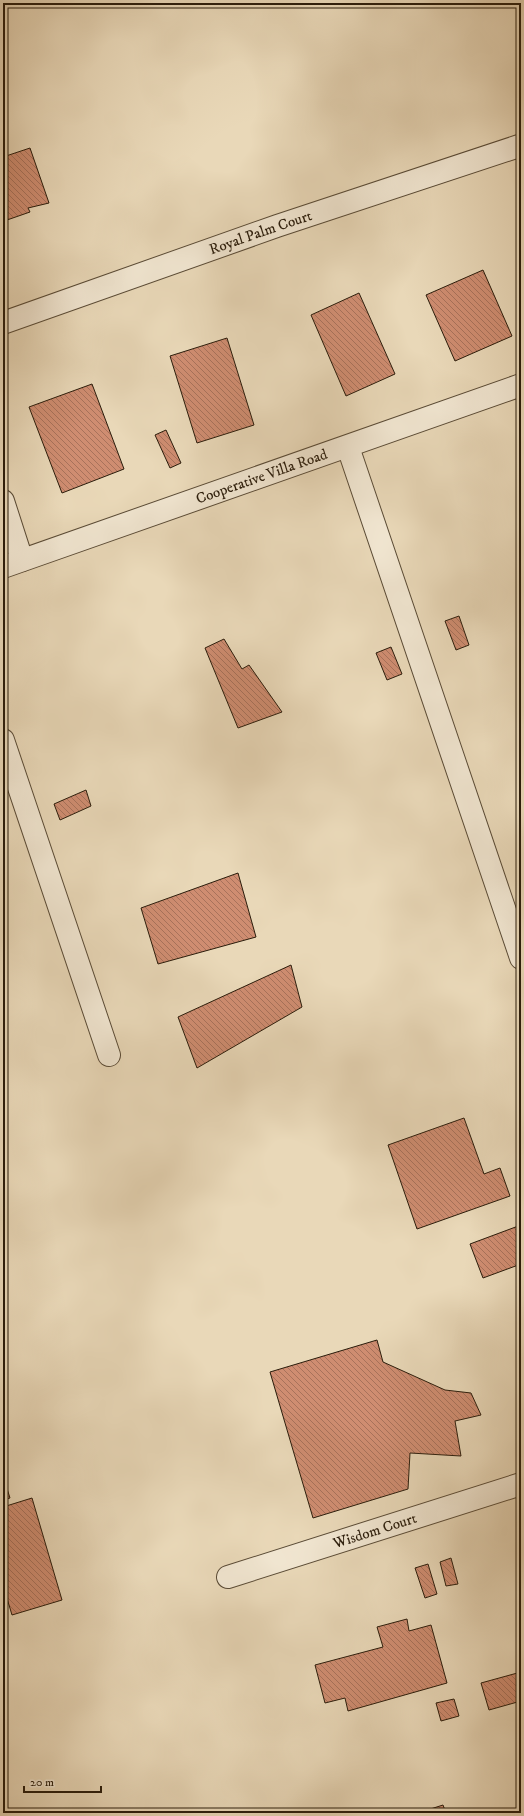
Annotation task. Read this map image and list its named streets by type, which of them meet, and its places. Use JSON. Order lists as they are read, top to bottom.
{
  "streets": {
    "street": ["Royal Palm Court", "Cooperative Villa Road", "Wisdom Court"]
  },
  "scale_bar": "20 m"
}
